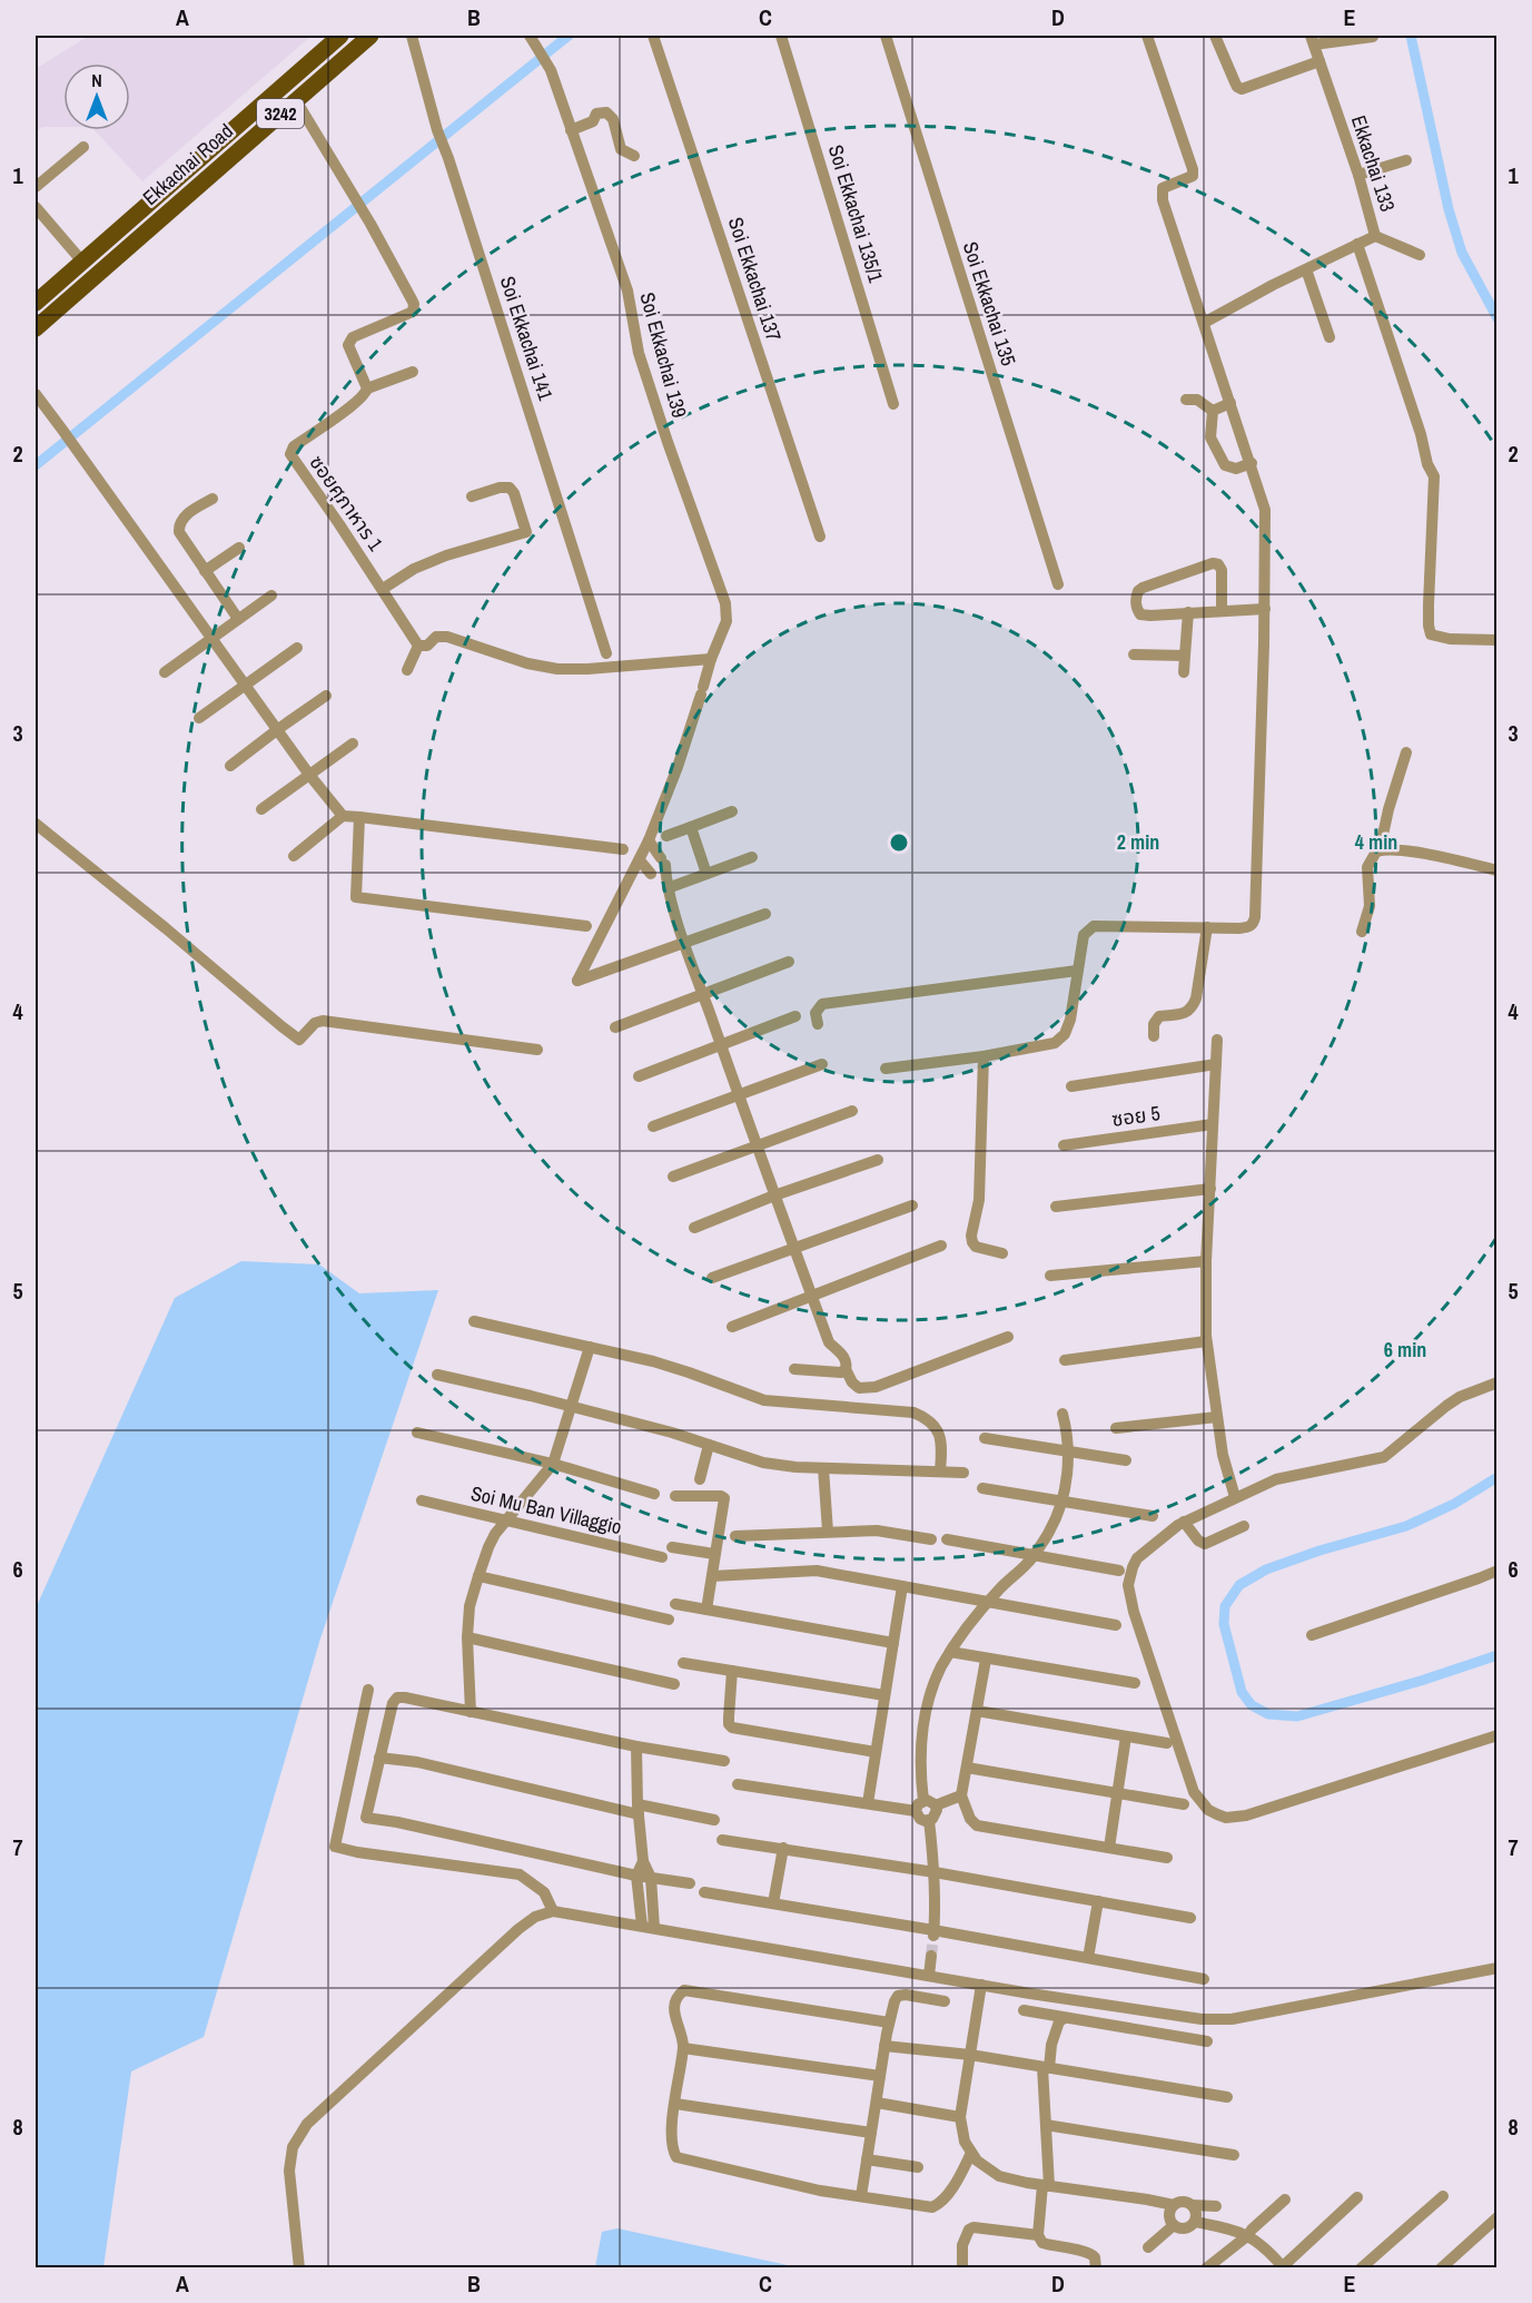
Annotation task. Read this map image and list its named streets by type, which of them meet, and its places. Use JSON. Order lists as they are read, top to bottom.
{
  "streets": {
    "main road": ["3242", "Ekkachai Road"],
    "street": [
      "Ekkachai 133",
      "Soi Ekkachai 135/1",
      "Soi Ekkachai 137",
      "Soi Ekkachai 135",
      "Soi Ekkachai 141",
      "Soi Ekkachai 139",
      "ซอยศุภาหาร 1",
      "ซอย 5",
      "Soi Mu Ban Villaggio"
    ]
  },
  "north": "top",
  "grid": {
    "columns": [
      "A",
      "B",
      "C",
      "D",
      "E"
    ],
    "rows": [
      "1",
      "2",
      "3",
      "4",
      "5",
      "6",
      "7",
      "8"
    ]
  },
  "rings": ["2 min", "4 min", "6 min"]
}
